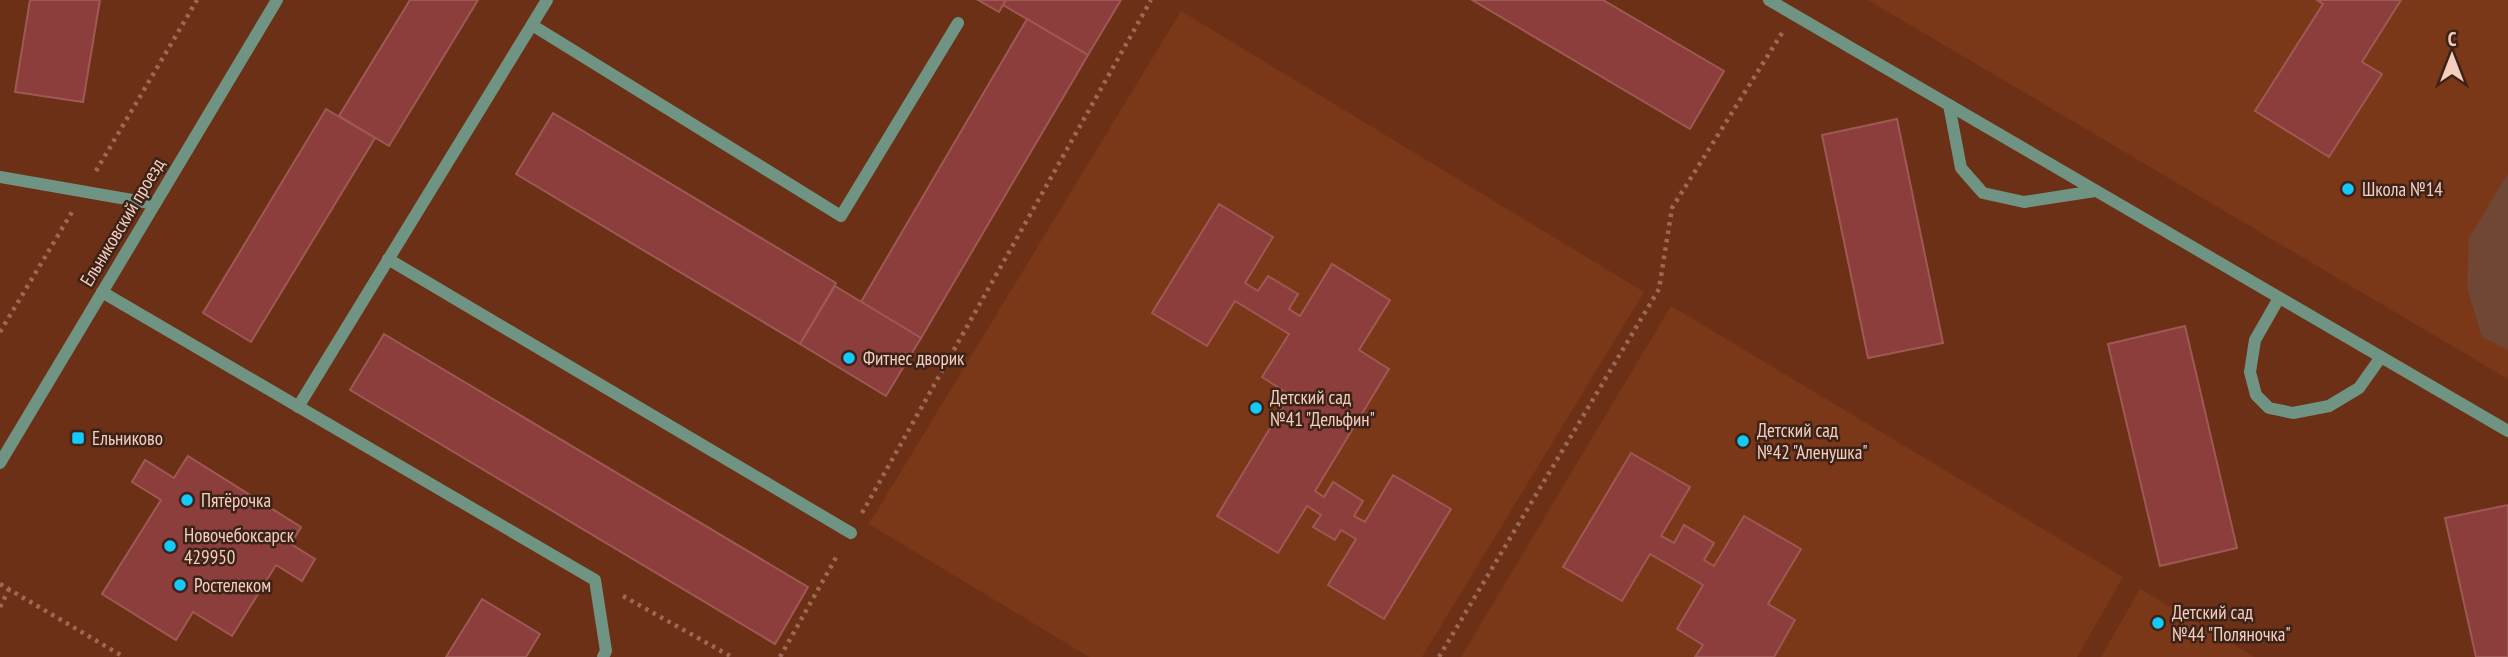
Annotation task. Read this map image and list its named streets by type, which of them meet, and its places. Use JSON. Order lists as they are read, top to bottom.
{
  "streets": {
    "street": ["Ельниковский проезд"]
  },
  "places": {
    "other": [
      "Школа №14",
      "Фитнес дворик",
      "Детский сад №41 \"Дельфин\"",
      "Детский сад №42 \"Аленушка\"",
      "Пятёрочка",
      "Новочебоксарск 429950",
      "Ростелеком",
      "Детский сад №44 \"Поляночка\""
    ],
    "transit": ["Ельниково"]
  },
  "north": "top"
}
